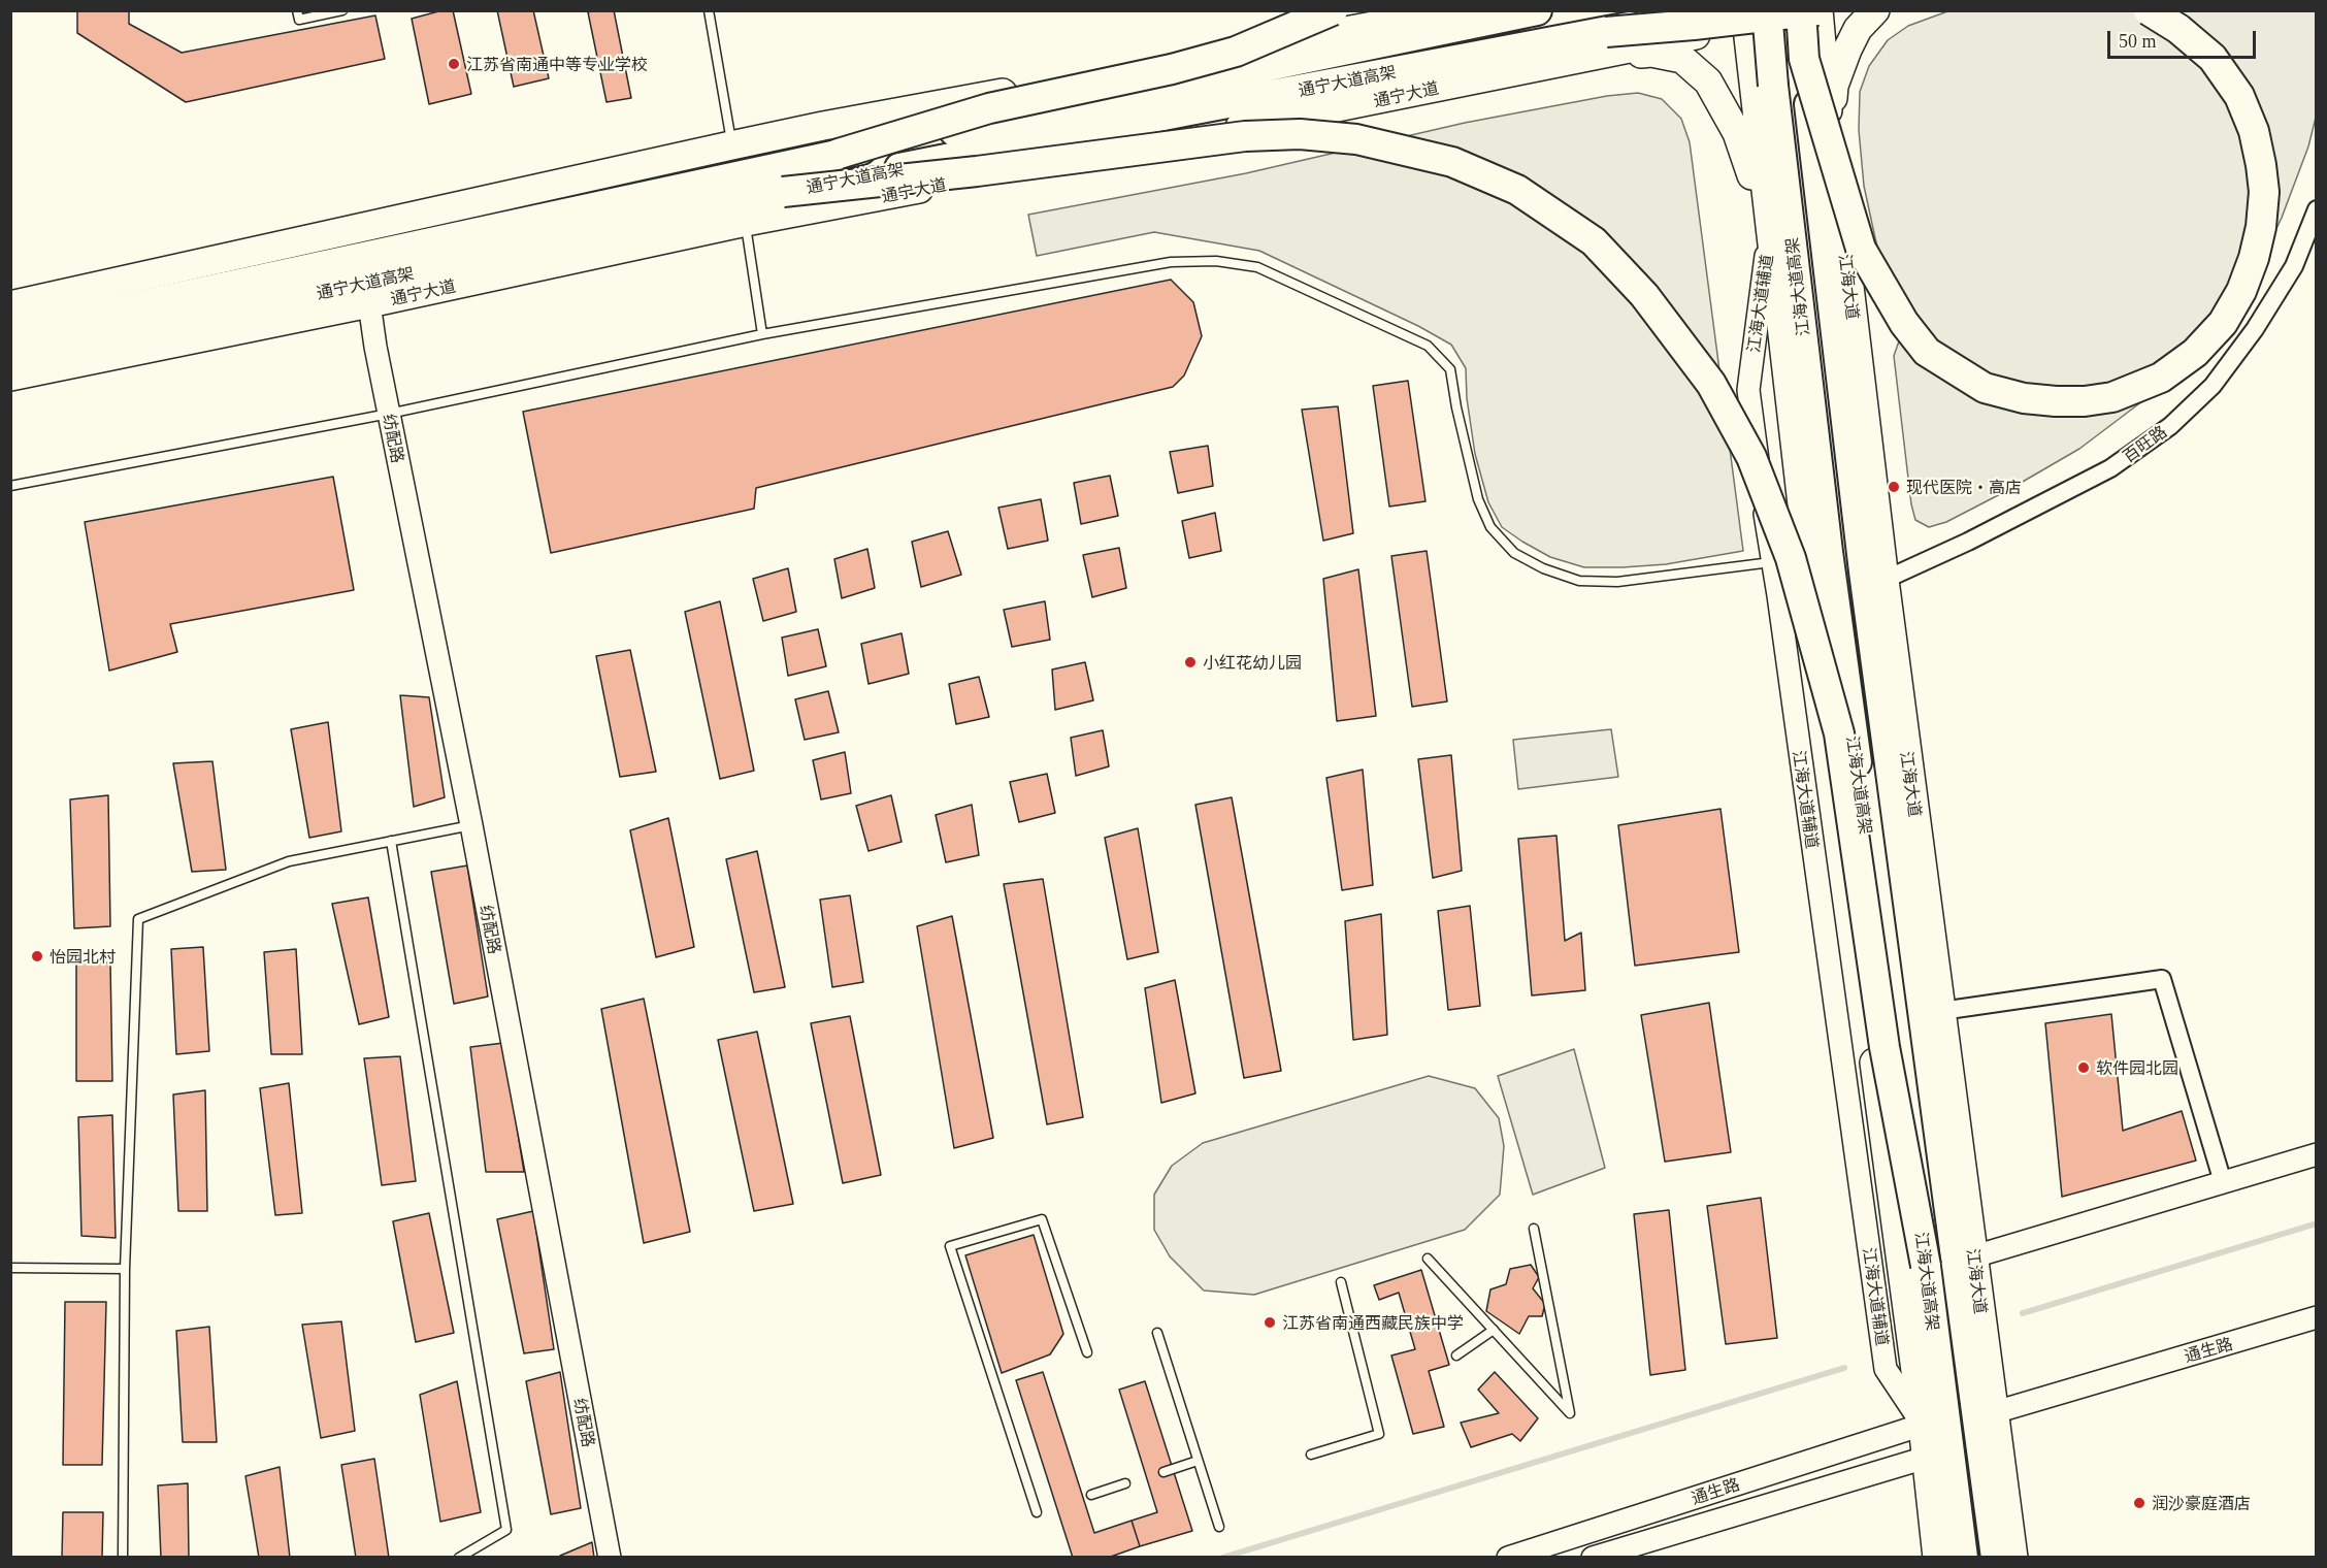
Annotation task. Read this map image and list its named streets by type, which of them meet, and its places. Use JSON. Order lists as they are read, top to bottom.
{
  "streets": {
    "highway": ["通宁大道高架", "江海大道高架"],
    "main road": ["通宁大道", "江海大道"],
    "street": [
      "江海大道辅道",
      "纺配路",
      "百旺路",
      "通生路"
    ]
  },
  "crossings": [
    ["通宁大道高架", "通宁大道"],
    ["通宁大道", "江海大道高架"],
    ["通宁大道", "江海大道"],
    ["通宁大道", "纺配路"],
    ["江海大道高架", "江海大道"],
    ["江海大道", "百旺路"],
    ["江海大道", "通生路"],
    ["江海大道辅道", "通生路"]
  ],
  "places": [
    "江苏省南通中等专业学校",
    "现代医院·高店",
    "小红花幼儿园",
    "怡园北村",
    "软件园北园",
    "江苏省南通西藏民族中学",
    "润沙豪庭酒店"
  ],
  "scale_bar": "50 m"
}
